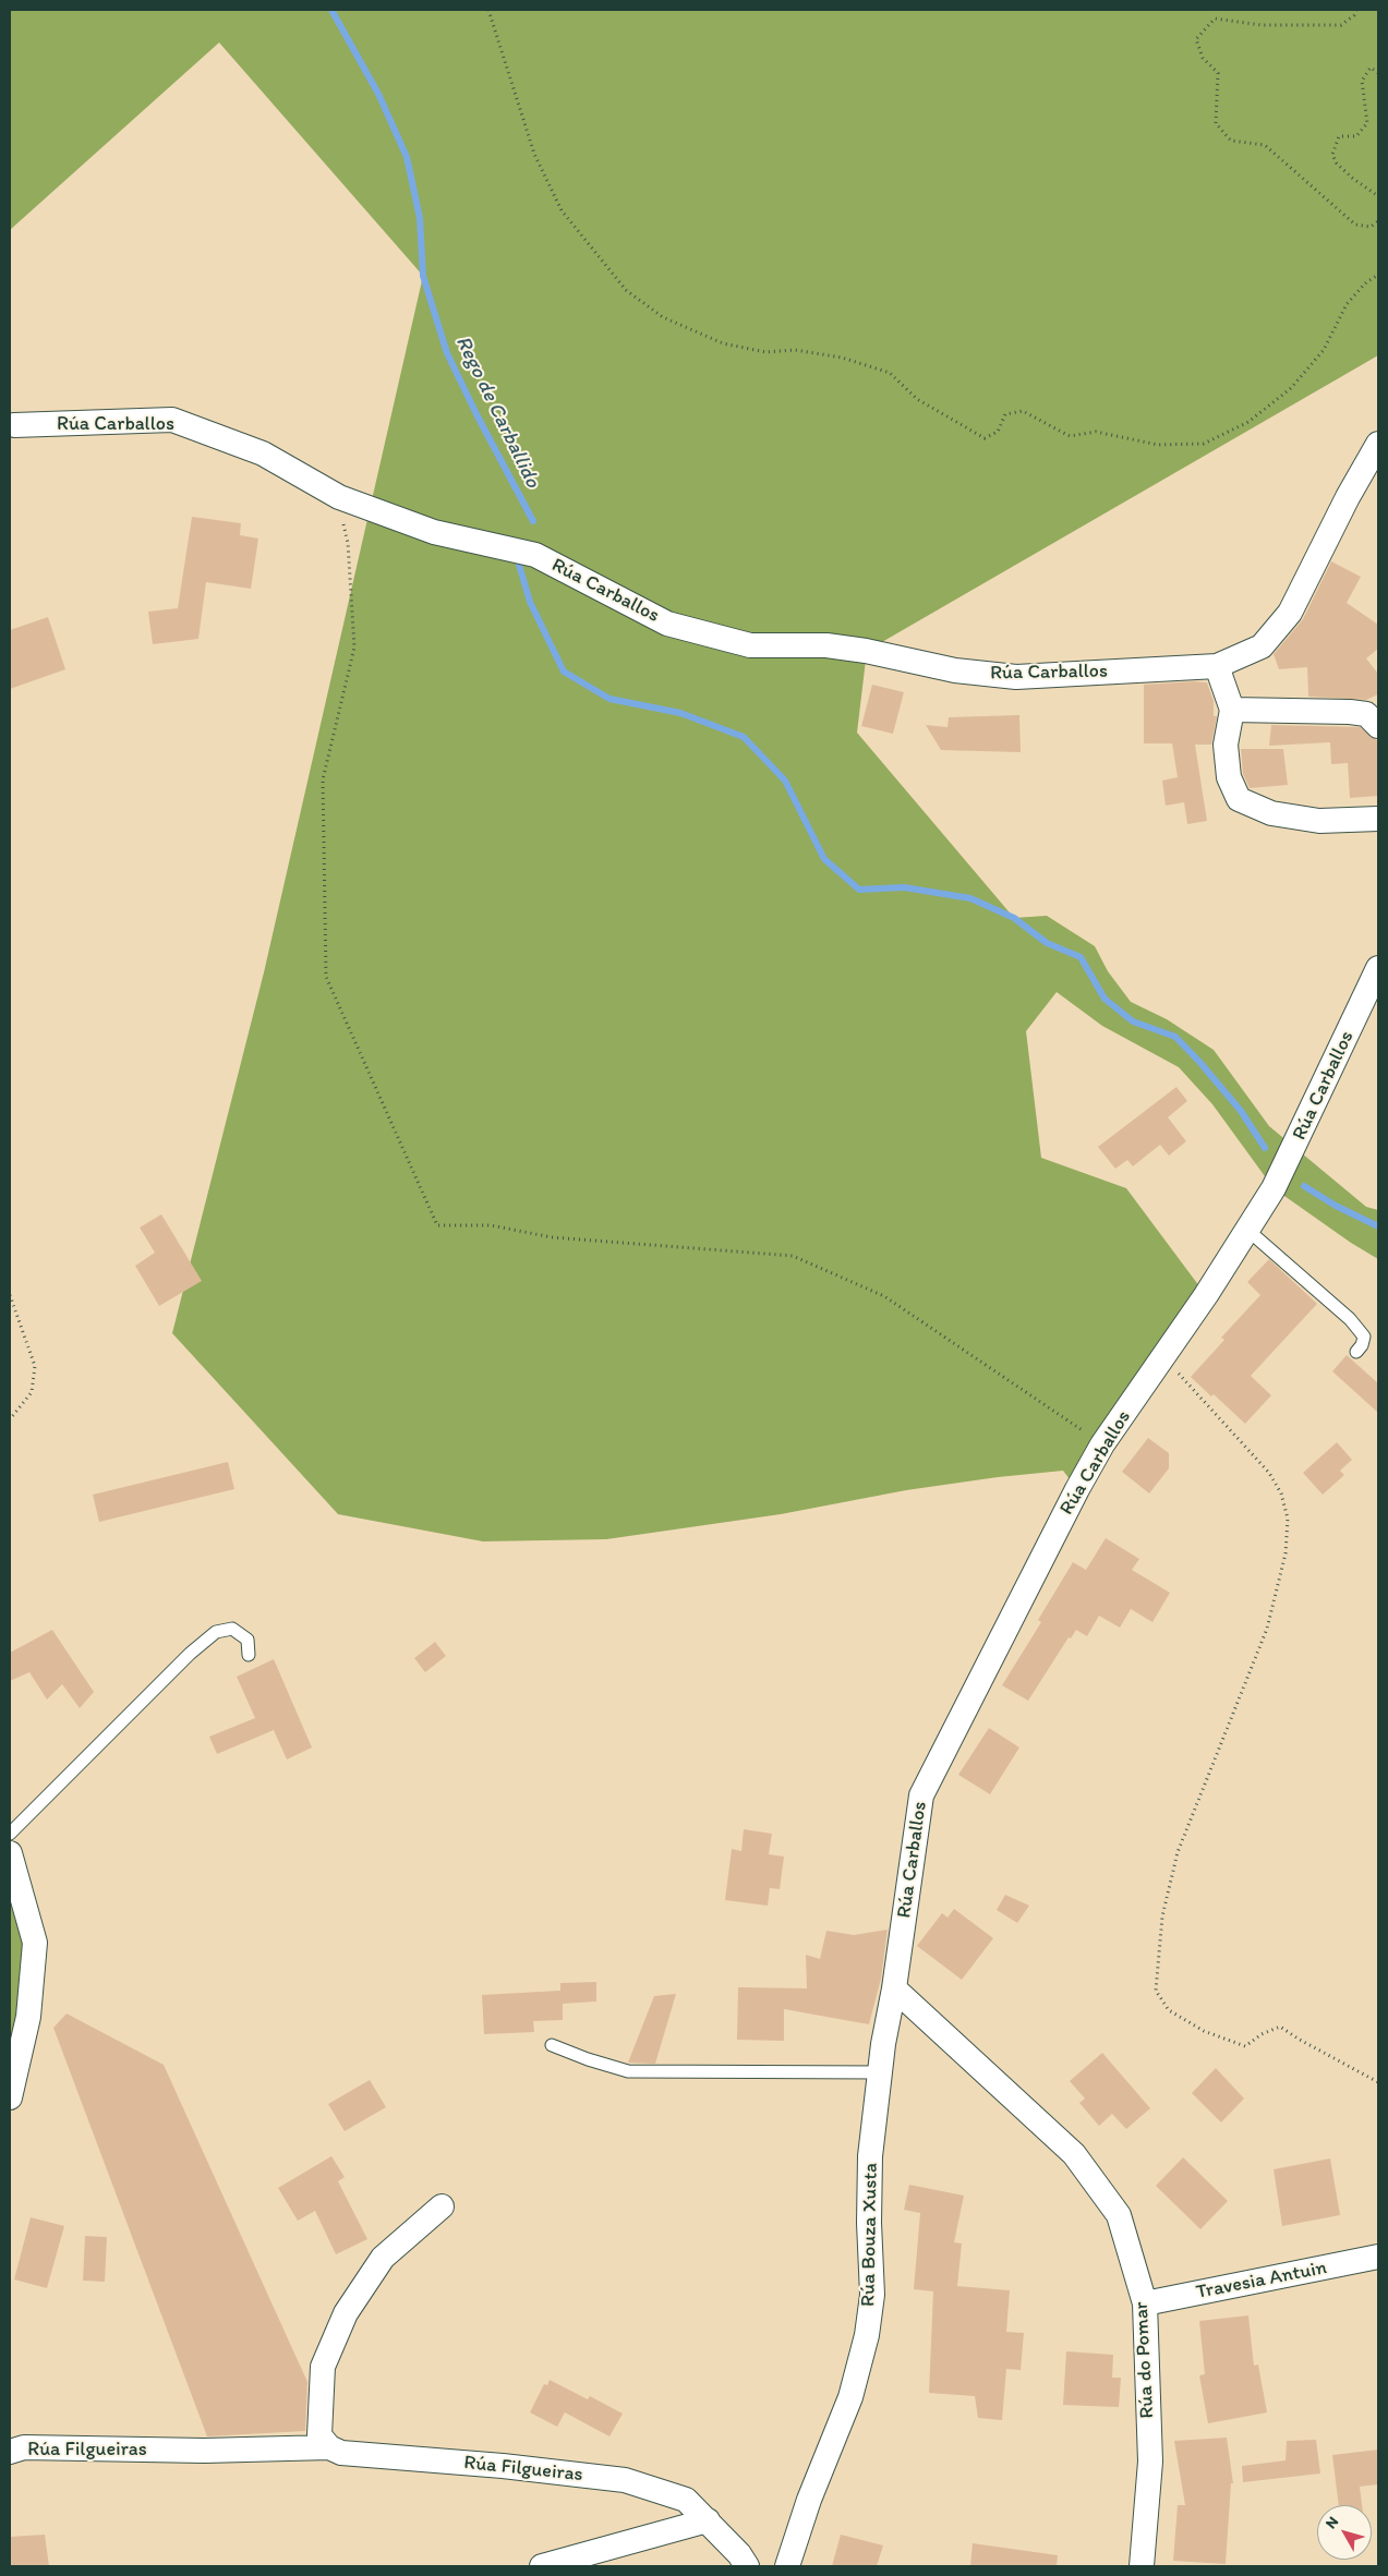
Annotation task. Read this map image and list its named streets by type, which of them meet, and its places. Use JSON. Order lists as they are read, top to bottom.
{
  "streets": {
    "street": [
      "Rúa Carballos",
      "Rúa Bouza Xusta",
      "Travesia Antuin",
      "Rúa do Pomar",
      "Rúa Filgueiras"
    ]
  },
  "crossings": [
    ["Rúa Carballos", "Rúa Bouza Xusta"],
    ["Rúa Carballos", "Rúa do Pomar"],
    ["Rúa Bouza Xusta", "Rúa do Pomar"],
    ["Travesia Antuin", "Rúa do Pomar"]
  ],
  "water": ["Rego de Carballido"],
  "north": "top left"
}
